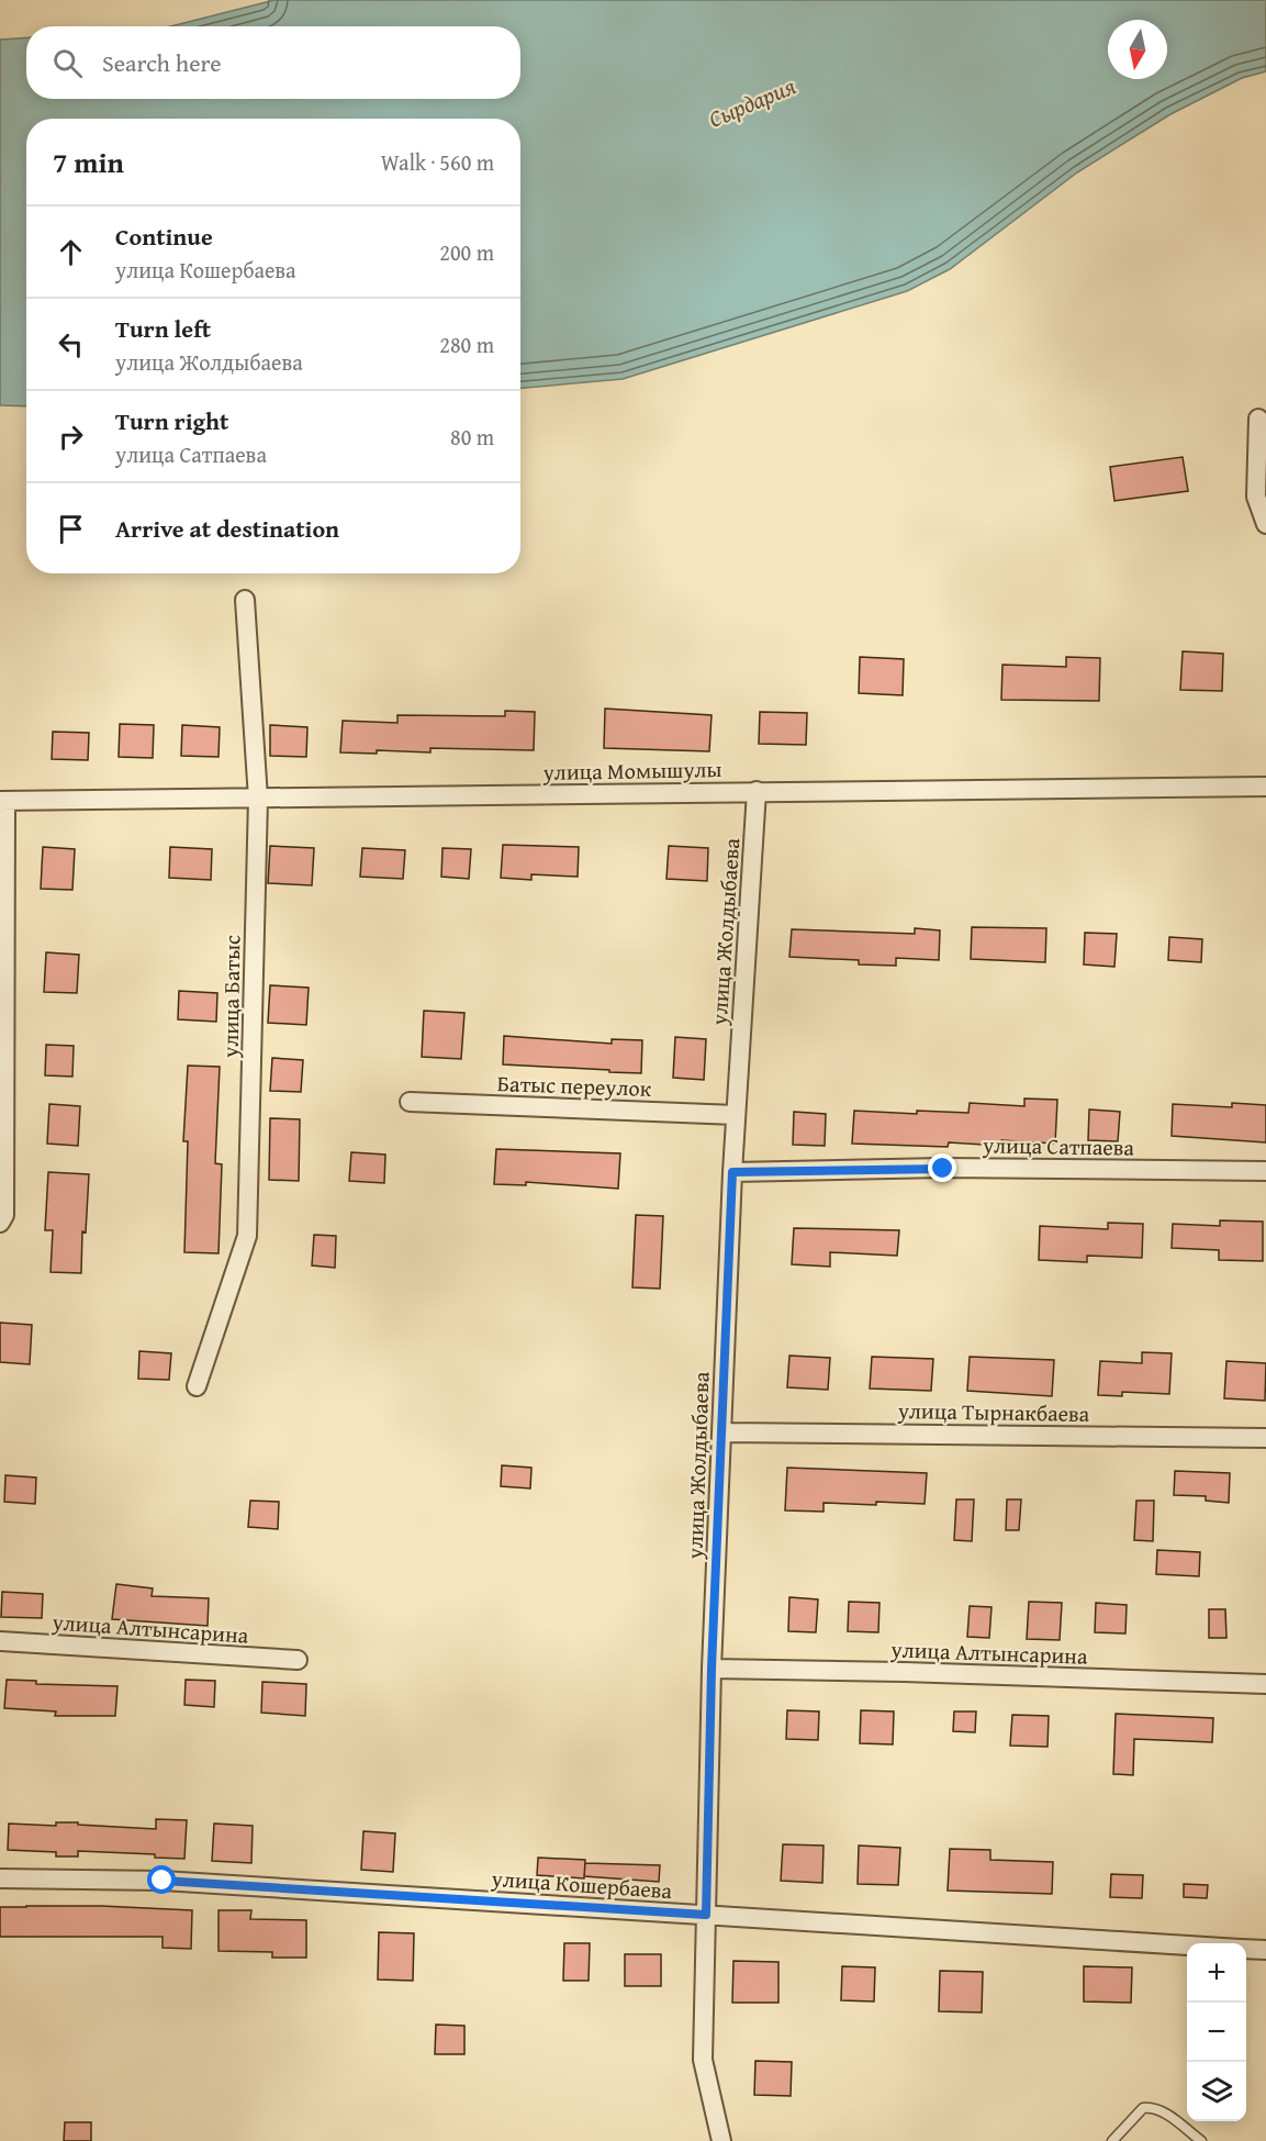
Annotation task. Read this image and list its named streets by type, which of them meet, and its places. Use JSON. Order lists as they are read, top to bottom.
{
  "streets": {
    "street": [
      "улица Момышулы",
      "улица Жолдыбаева",
      "улица Батыс",
      "Батыс переулок",
      "улица Сатпаева",
      "улица Тырнакбаева",
      "улица Алтынсарина",
      "улица Кошербаева"
    ]
  },
  "crossings": [
    ["улица Момышулы", "улица Жолдыбаева"],
    ["улица Момышулы", "улица Батыс"],
    ["улица Жолдыбаева", "Батыс переулок"],
    ["улица Жолдыбаева", "улица Сатпаева"],
    ["улица Жолдыбаева", "улица Тырнакбаева"],
    ["улица Жолдыбаева", "улица Алтынсарина"],
    ["улица Жолдыбаева", "улица Кошербаева"]
  ],
  "water": ["Сырдария"],
  "north": "bottom",
  "page": {
    "search": "Search here",
    "heading": ["7 min", "Walk · 560 m"],
    "list": [
      ["Continue", "улица Кошербаева", "200 m"],
      ["Turn left", "улица Жолдыбаева", "280 m"],
      ["Turn right", "улица Сатпаева", "80 m"],
      "Arrive at destination"
    ],
    "map_buttons": ["+", "−"]
  }
}
